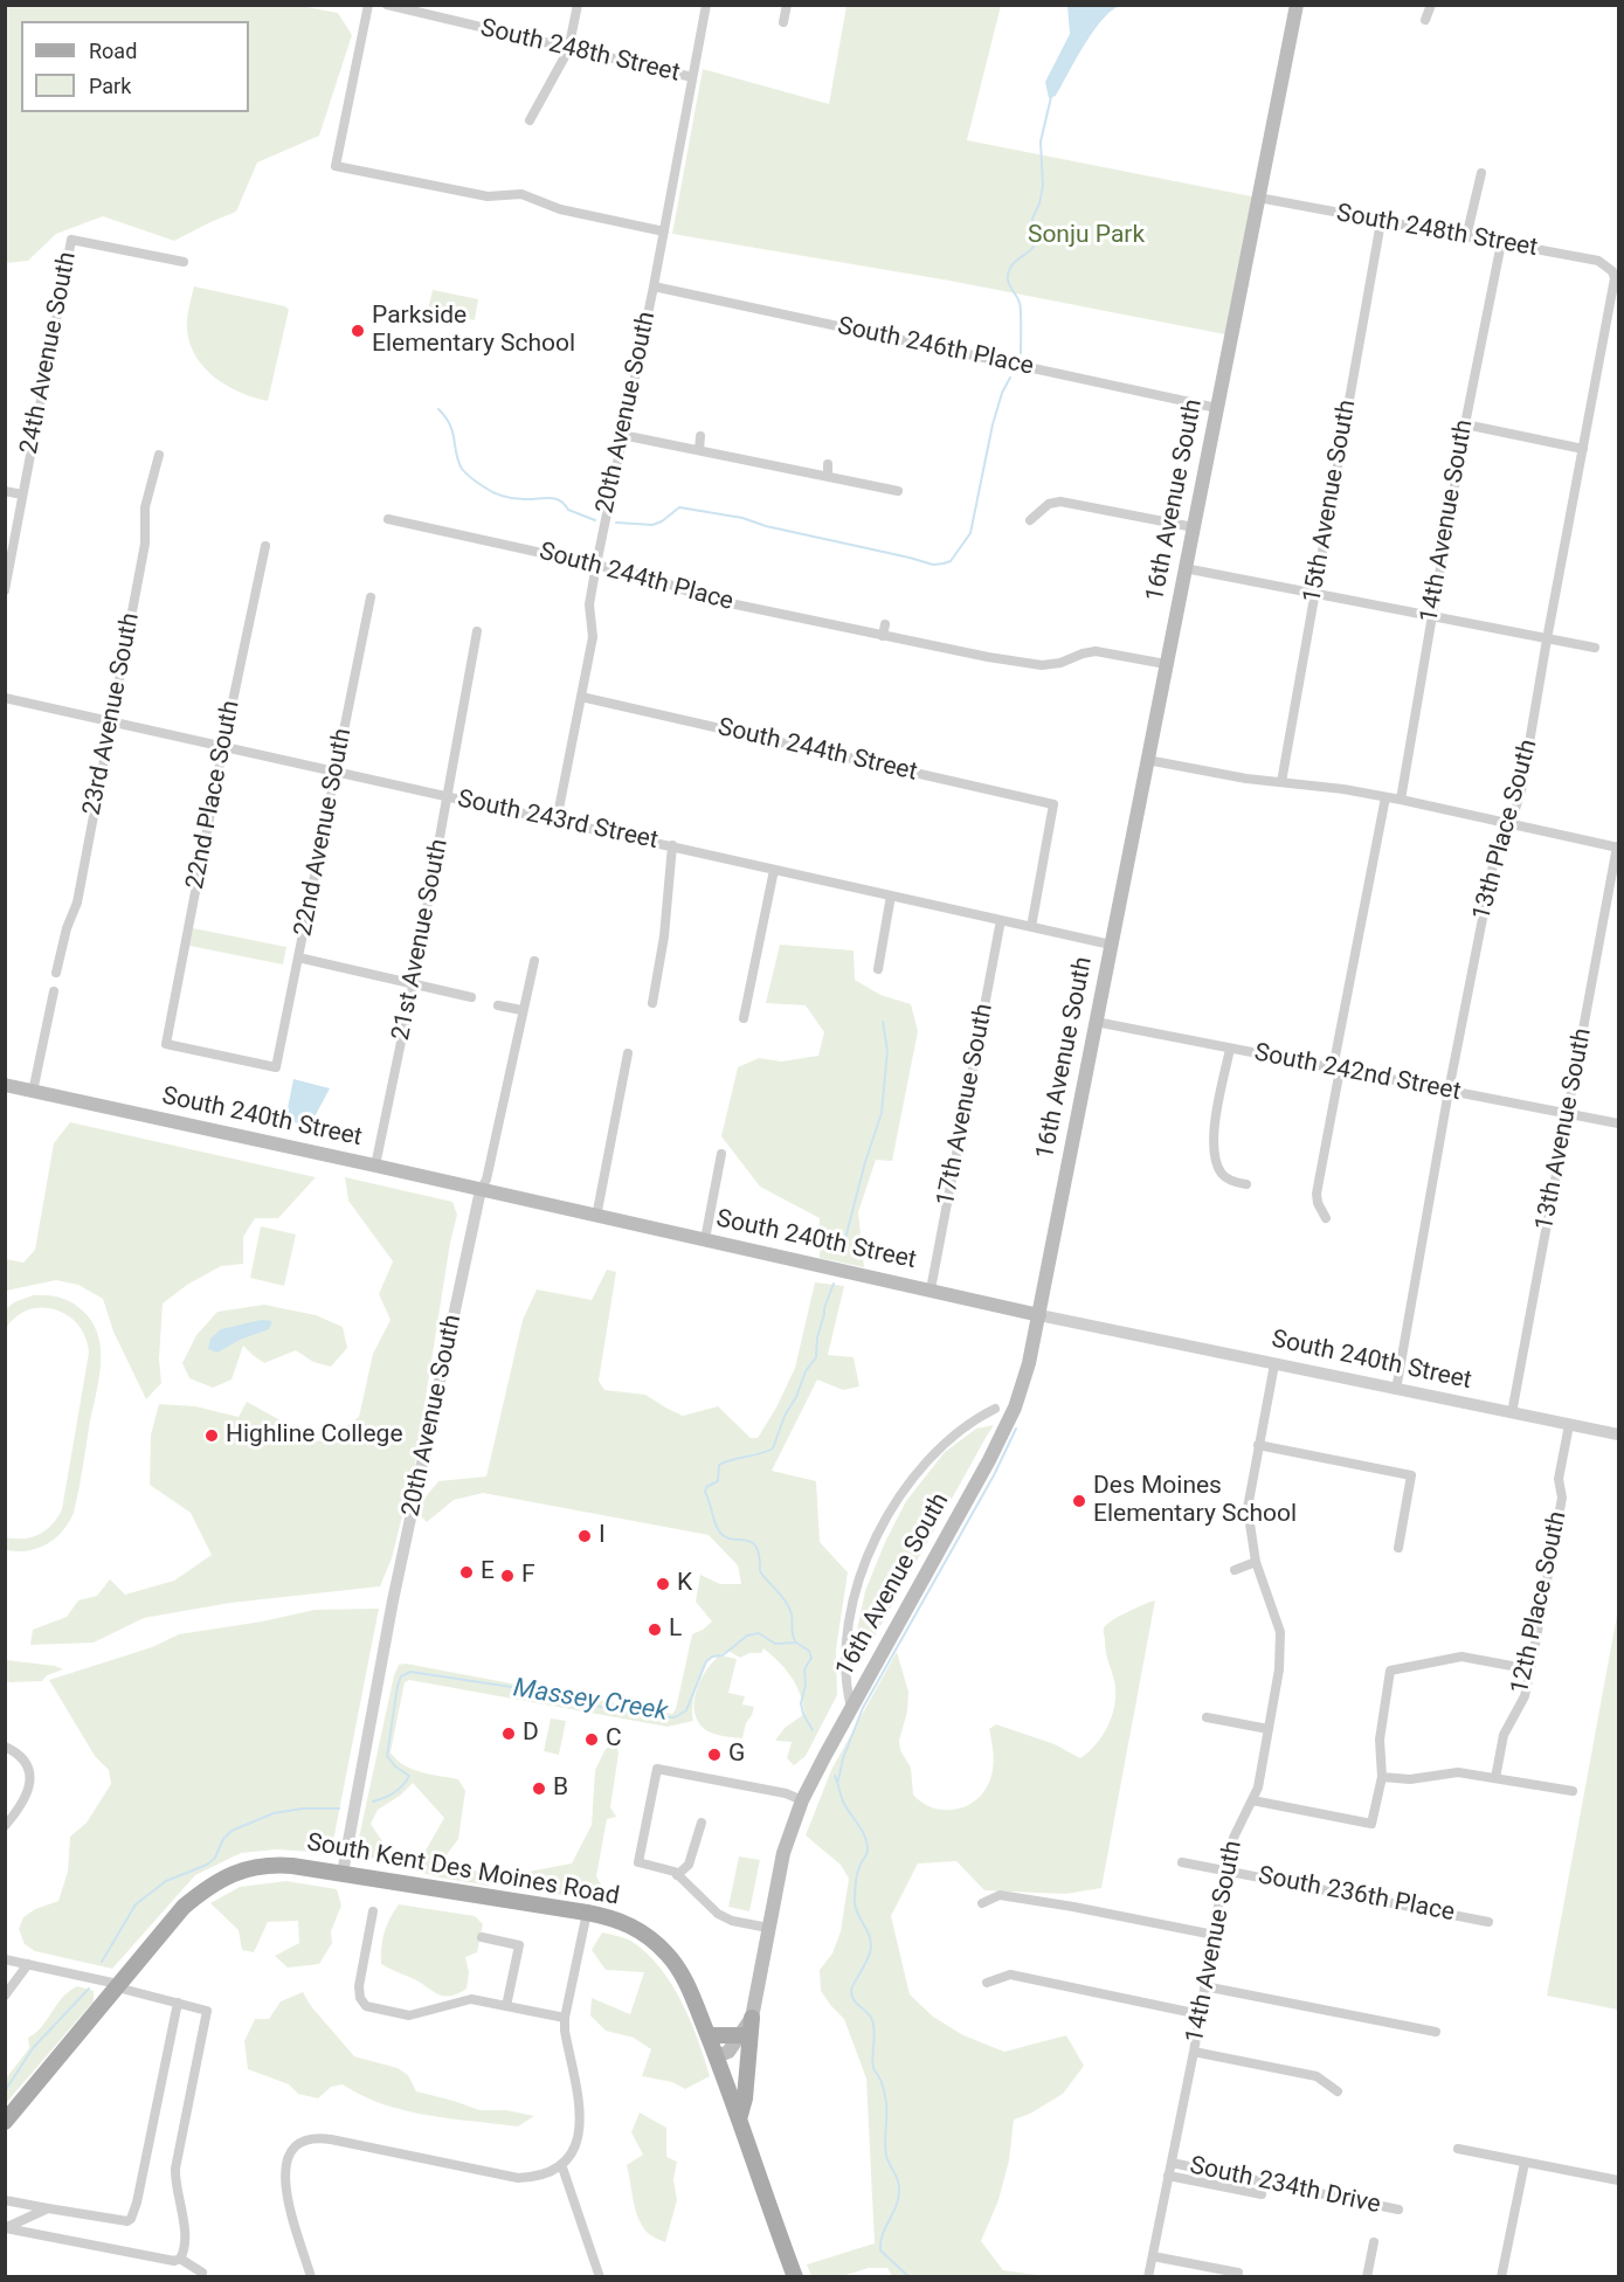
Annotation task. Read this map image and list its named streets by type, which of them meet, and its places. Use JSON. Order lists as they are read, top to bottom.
{
  "streets": {
    "main road": ["16th Avenue South", "South 240th Street", "South Kent Des Moines Road"],
    "street": [
      "South 248th Street",
      "South 246th Place",
      "24th Avenue South",
      "20th Avenue South",
      "15th Avenue South",
      "14th Avenue South",
      "South 244th Place",
      "23rd Avenue South",
      "South 244th Street",
      "22nd Place South",
      "South 243rd Street",
      "13th Place South",
      "22nd Avenue South",
      "21st Avenue South",
      "South 242nd Street",
      "17th Avenue South",
      "13th Avenue South",
      "12th Place South",
      "South 236th Place",
      "South 234th Drive"
    ]
  },
  "crossings": [
    ["South 248th Street", "20th Avenue South"],
    ["South 248th Street", "16th Avenue South"],
    ["South 248th Street", "15th Avenue South"],
    ["South 248th Street", "14th Avenue South"],
    ["South 248th Street", "13th Place South"],
    ["South 246th Place", "20th Avenue South"],
    ["South 246th Place", "16th Avenue South"],
    ["20th Avenue South", "South 244th Place"],
    ["20th Avenue South", "South 244th Street"],
    ["20th Avenue South", "South 243rd Street"],
    ["20th Avenue South", "South 240th Street"],
    ["20th Avenue South", "South Kent Des Moines Road"],
    ["16th Avenue South", "South 244th Place"],
    ["16th Avenue South", "South 243rd Street"],
    ["16th Avenue South", "South 242nd Street"],
    ["16th Avenue South", "South 240th Street"],
    ["16th Avenue South", "South Kent Des Moines Road"],
    ["14th Avenue South", "South 240th Street"],
    ["14th Avenue South", "South 236th Place"],
    ["14th Avenue South", "South 234th Drive"],
    ["23rd Avenue South", "South 243rd Street"],
    ["South 244th Street", "South 243rd Street"],
    ["22nd Place South", "South 243rd Street"],
    ["22nd Place South", "22nd Avenue South"],
    ["South 243rd Street", "22nd Avenue South"],
    ["South 243rd Street", "21st Avenue South"],
    ["South 243rd Street", "17th Avenue South"],
    ["13th Place South", "South 242nd Street"],
    ["13th Place South", "South 240th Street"],
    ["21st Avenue South", "South 240th Street"],
    ["South 242nd Street", "13th Avenue South"],
    ["17th Avenue South", "South 240th Street"],
    ["South 240th Street", "13th Avenue South"],
    ["South 240th Street", "12th Place South"]
  ],
  "water": ["Massey Creek"],
  "parks": ["Sonju Park"],
  "places": [
    "Parkside Elementary School",
    "Highline College",
    "Des Moines Elementary School",
    "I",
    "E",
    "F",
    "K",
    "L",
    "D",
    "C",
    "G",
    "B"
  ],
  "legend": ["Road", "Park"]
}
